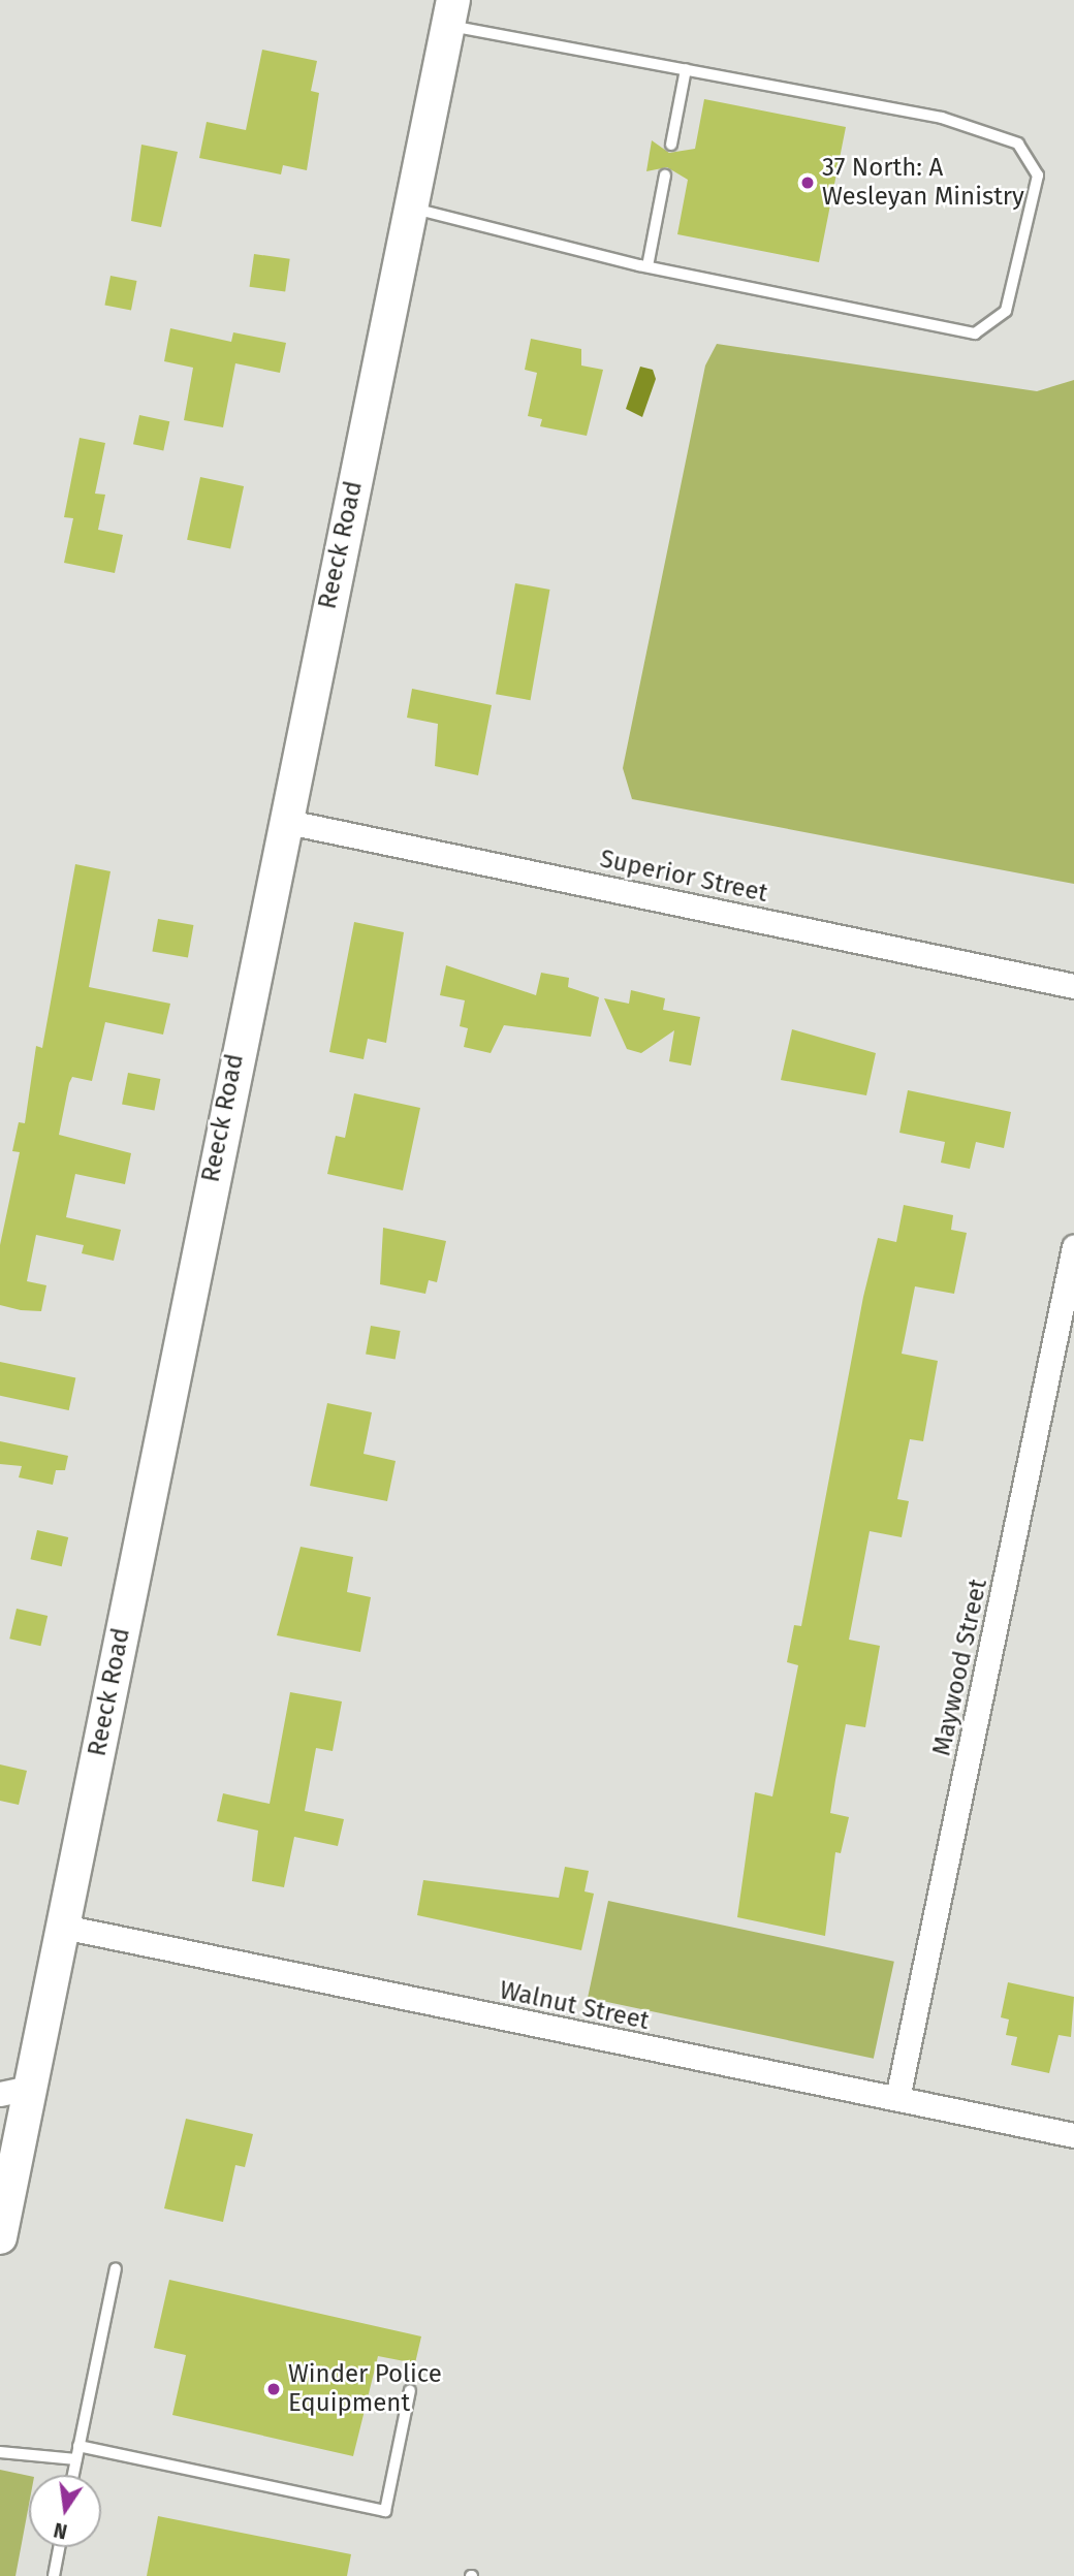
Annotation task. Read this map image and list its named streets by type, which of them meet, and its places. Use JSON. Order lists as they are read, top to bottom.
{
  "streets": {
    "street": [
      "Reeck Road",
      "Superior Street",
      "Maywood Street",
      "Walnut Street"
    ]
  },
  "crossings": [
    ["Reeck Road", "Superior Street"],
    ["Reeck Road", "Walnut Street"],
    ["Maywood Street", "Walnut Street"]
  ],
  "places": ["37 North: A Wesleyan Ministry", "Winder Police Equipment"],
  "north": "bottom"
}
